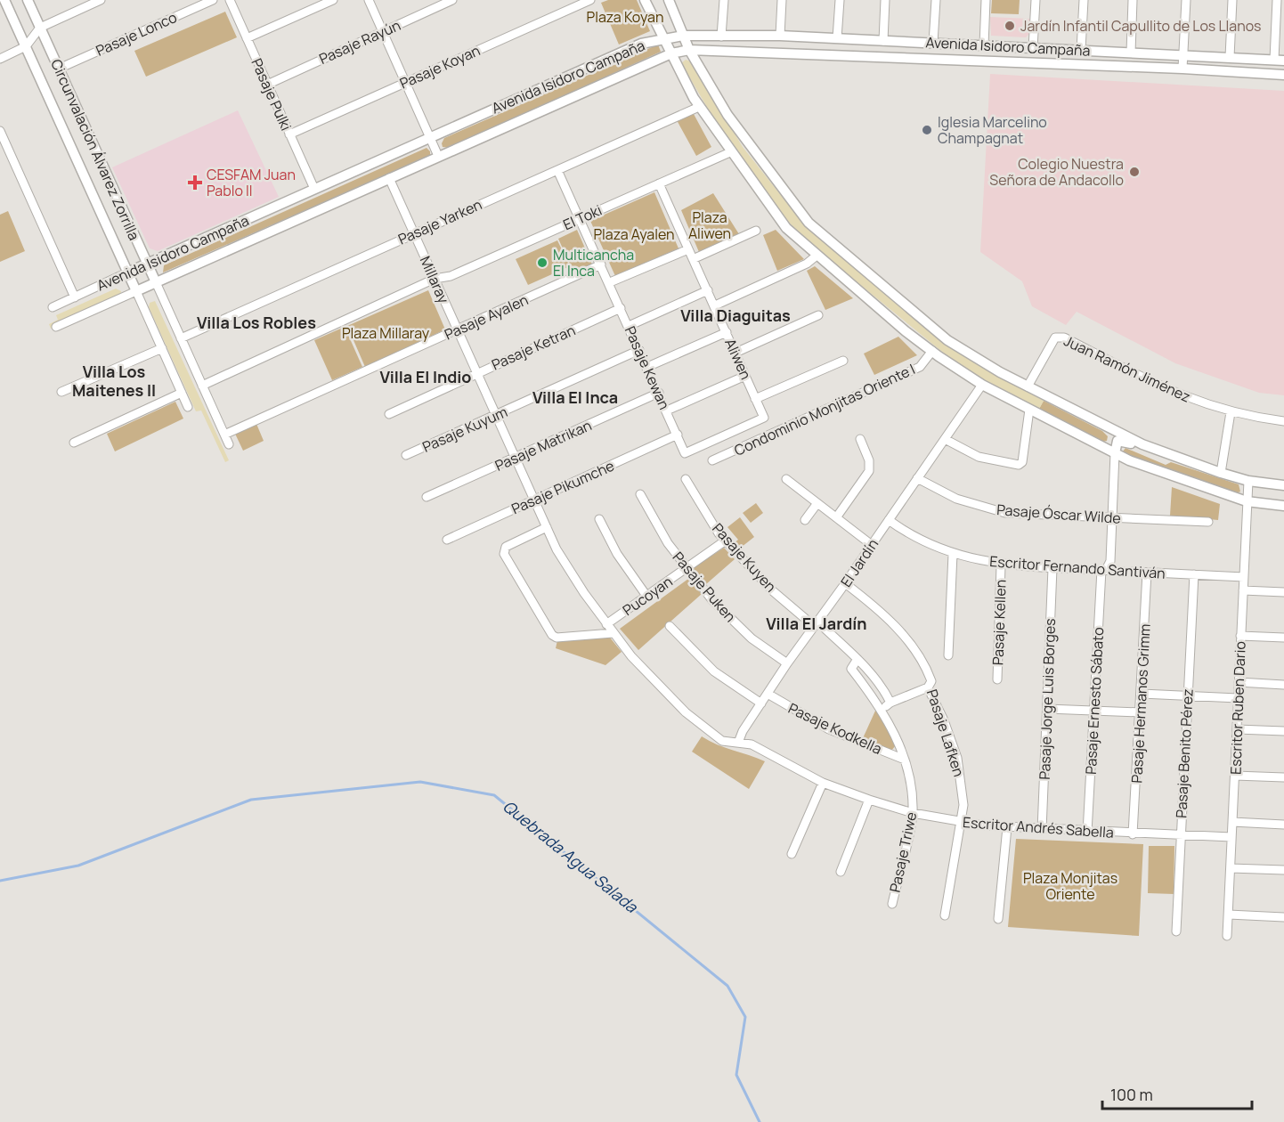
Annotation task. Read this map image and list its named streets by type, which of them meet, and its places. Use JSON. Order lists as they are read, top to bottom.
{
  "streets": {
    "street": [
      "Pasaje Lonco",
      "Pasaje Rayún",
      "Avenida Isidoro Campaña",
      "Pasaje Koyan",
      "Pasaje Pulki",
      "Circunvalación Álvarez Zorrilla",
      "El Toki",
      "Pasaje Yarken",
      "Millaray",
      "Pasaje Ayalen",
      "Pasaje Ketran",
      "Aliwen",
      "Pasaje Kewan",
      "Juan Ramón Jiménez",
      "Condominio Monjitas Oriente I",
      "Pasaje Kuyum",
      "Pasaje Matrikan",
      "Pasaje Pikumche",
      "Pasaje Óscar Wilde",
      "Pasaje Kuyen",
      "El Jardín",
      "Escritor Fernando Santiván",
      "Pasaje Puken",
      "Pucoyan",
      "Pasaje Kellen",
      "Pasaje Jorge Luis Borges",
      "Pasaje Ernesto Sábato",
      "Pasaje Hermanos Grimm",
      "Escritor Ruben Dario",
      "Pasaje Kodkella",
      "Pasaje Lafken",
      "Pasaje Benito Pérez",
      "Escritor Andrés Sabella",
      "Pasaje Triwe"
    ]
  },
  "crossings": [
    ["Pasaje Lonco", "Circunvalación Álvarez Zorrilla"],
    ["Pasaje Rayún", "Pasaje Pulki"],
    ["Avenida Isidoro Campaña", "Pasaje Pulki"],
    ["Avenida Isidoro Campaña", "Circunvalación Álvarez Zorrilla"],
    ["Avenida Isidoro Campaña", "Millaray"],
    ["Pasaje Koyan", "Pasaje Pulki"],
    ["Circunvalación Álvarez Zorrilla", "El Toki"],
    ["Circunvalación Álvarez Zorrilla", "Pasaje Yarken"],
    ["Circunvalación Álvarez Zorrilla", "Pasaje Ayalen"],
    ["El Toki", "Millaray"],
    ["El Toki", "Aliwen"],
    ["El Toki", "Pasaje Kewan"],
    ["Pasaje Yarken", "Millaray"],
    ["Millaray", "Pasaje Ayalen"],
    ["Millaray", "Pasaje Ketran"],
    ["Millaray", "Pasaje Kuyum"],
    ["Millaray", "Pasaje Matrikan"],
    ["Millaray", "Pasaje Pikumche"],
    ["Millaray", "Escritor Andrés Sabella"],
    ["Pasaje Ayalen", "Pasaje Kewan"],
    ["Pasaje Ketran", "Pasaje Kewan"],
    ["Aliwen", "Pasaje Kewan"],
    ["Pasaje Kewan", "Pasaje Kuyum"],
    ["Pasaje Kewan", "Pasaje Matrikan"],
    ["Pasaje Kewan", "Pasaje Pikumche"],
    ["Pasaje Óscar Wilde", "El Jardín"],
    ["Pasaje Óscar Wilde", "Pasaje Ernesto Sábato"],
    ["Pasaje Kuyen", "El Jardín"],
    ["Pasaje Kuyen", "Pucoyan"],
    ["Pasaje Kuyen", "Pasaje Triwe"],
    ["El Jardín", "Escritor Fernando Santiván"],
    ["El Jardín", "Pasaje Puken"],
    ["El Jardín", "Pasaje Kodkella"],
    ["El Jardín", "Pasaje Lafken"],
    ["El Jardín", "Escritor Andrés Sabella"],
    ["Escritor Fernando Santiván", "Pasaje Kellen"],
    ["Escritor Fernando Santiván", "Pasaje Jorge Luis Borges"],
    ["Escritor Fernando Santiván", "Pasaje Ernesto Sábato"],
    ["Escritor Fernando Santiván", "Pasaje Hermanos Grimm"],
    ["Escritor Fernando Santiván", "Escritor Ruben Dario"],
    ["Escritor Fernando Santiván", "Pasaje Benito Pérez"],
    ["Pasaje Puken", "Pucoyan"],
    ["Pucoyan", "Escritor Andrés Sabella"],
    ["Pasaje Jorge Luis Borges", "Escritor Andrés Sabella"],
    ["Pasaje Ernesto Sábato", "Escritor Andrés Sabella"],
    ["Pasaje Hermanos Grimm", "Escritor Andrés Sabella"],
    ["Escritor Ruben Dario", "Escritor Andrés Sabella"],
    ["Pasaje Kodkella", "Pasaje Triwe"],
    ["Pasaje Lafken", "Escritor Andrés Sabella"],
    ["Pasaje Benito Pérez", "Escritor Andrés Sabella"],
    ["Escritor Andrés Sabella", "Pasaje Triwe"]
  ],
  "districts": [
    "Villa Diaguitas",
    "Villa Los Robles",
    "Villa Los Maitenes II",
    "Villa El Indio",
    "Villa El Inca",
    "Villa El Jardín"
  ],
  "water": ["Quebrada Agua Salada"],
  "parks": [
    "Plaza Koyan",
    "Plaza Aliwen",
    "Plaza Ayalen",
    "Plaza Millaray",
    "Plaza Monjitas Oriente"
  ],
  "places": {
    "other": [
      "Jardín Infantil Capullito de Los Llanos",
      "Iglesia Marcelino Champagnat",
      "Colegio Nuestra Señora de Andacollo",
      "Multicancha El Inca"
    ],
    "health": ["CESFAM Juan Pablo II"]
  },
  "scale_bar": "100 m"
}
